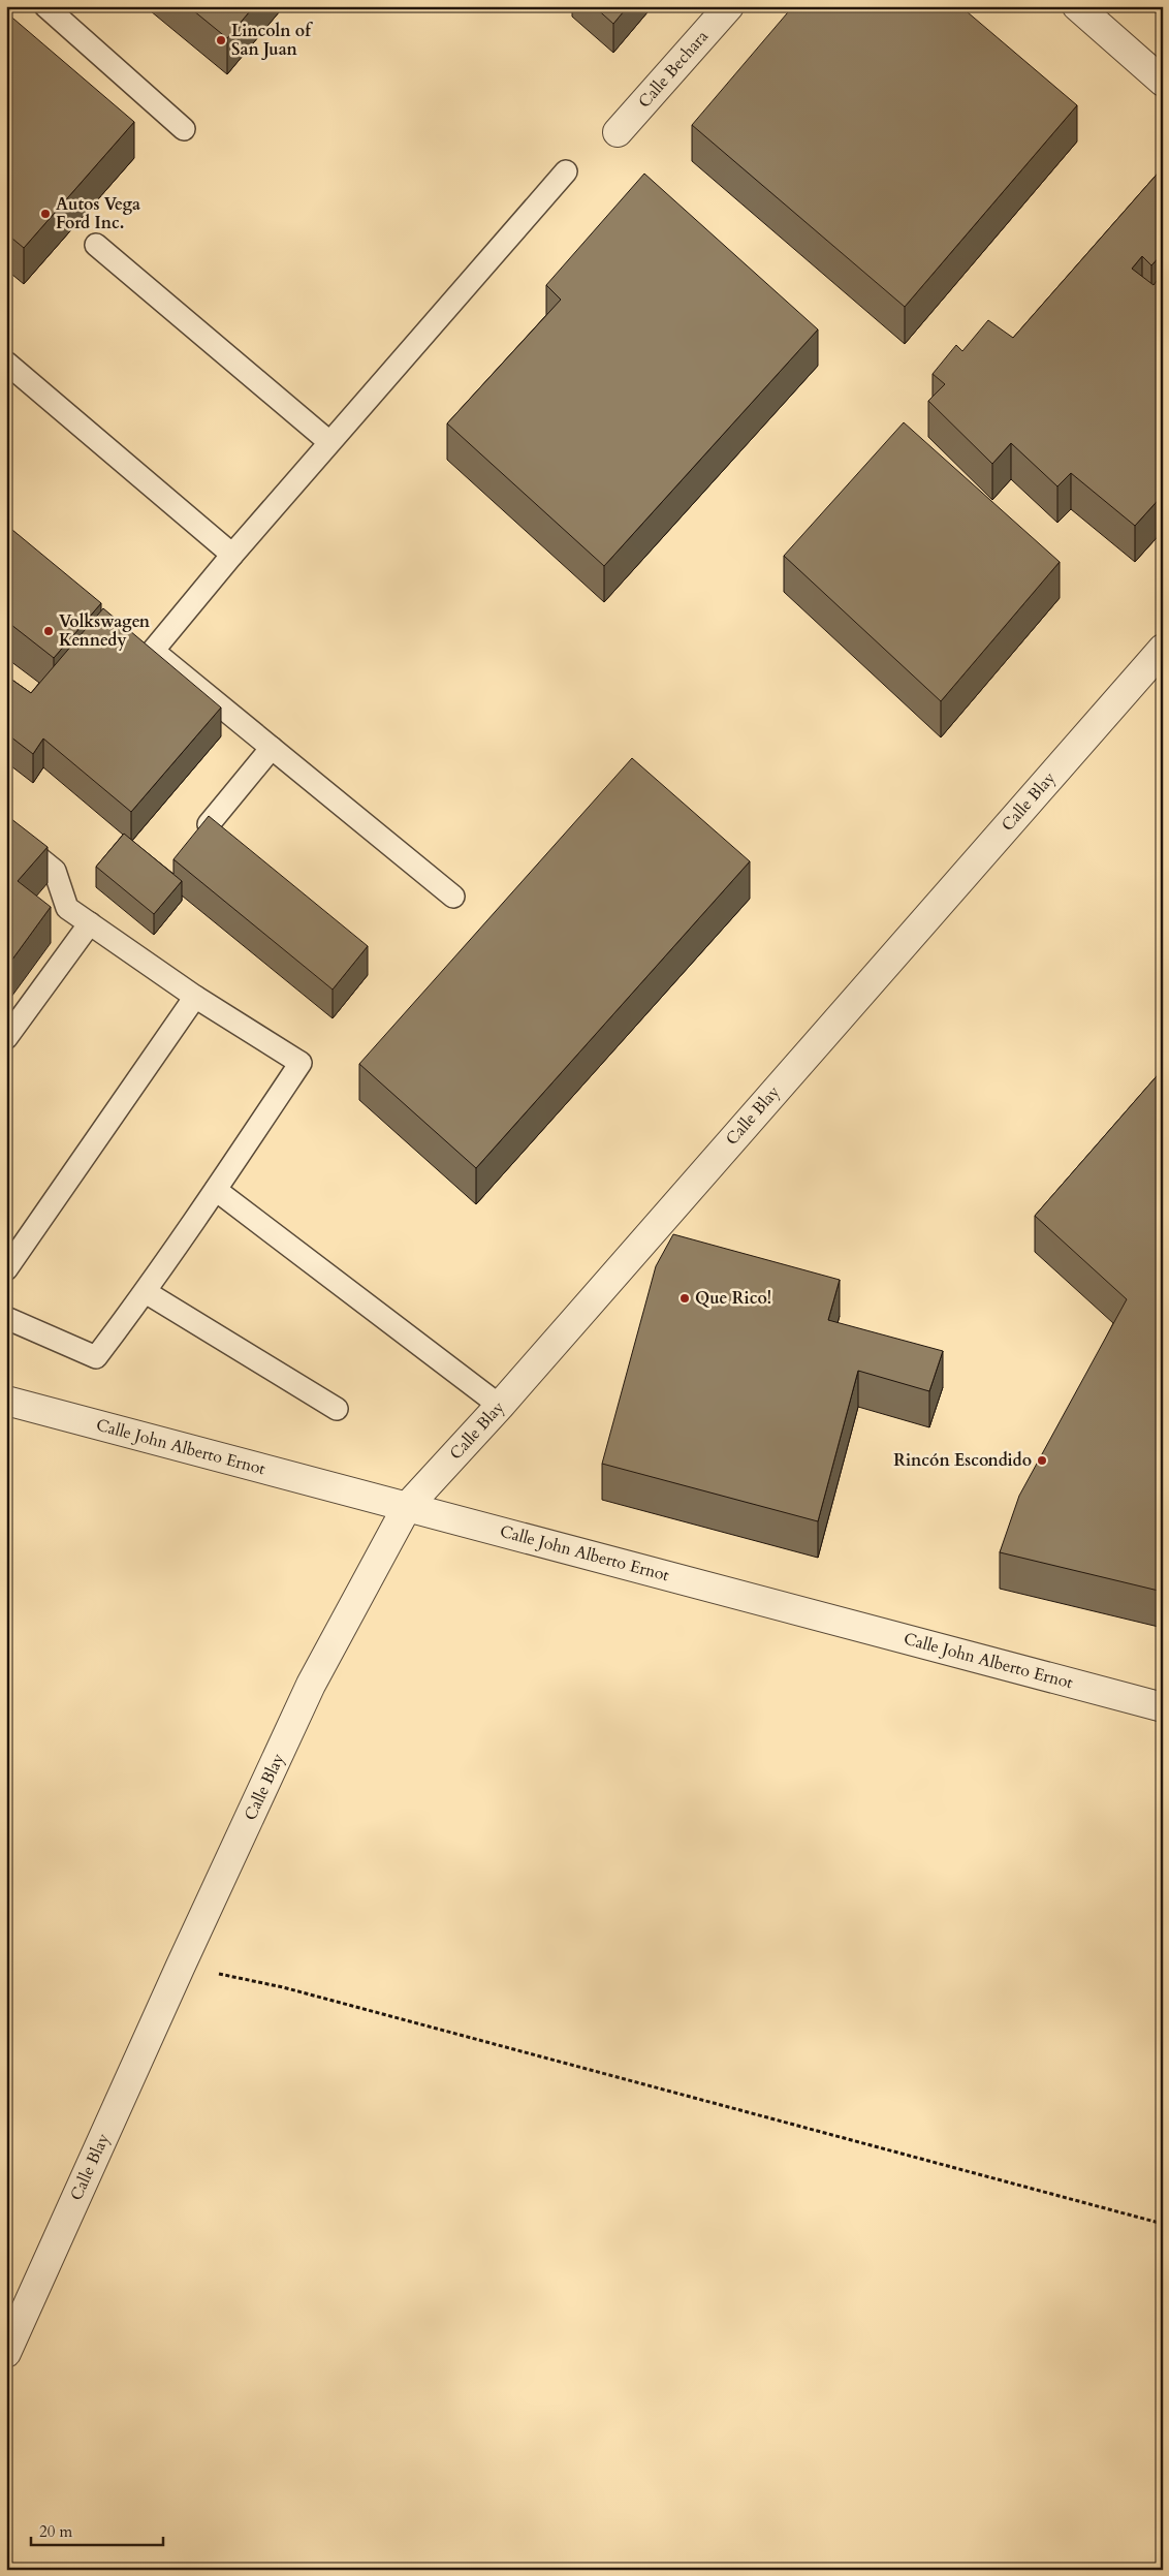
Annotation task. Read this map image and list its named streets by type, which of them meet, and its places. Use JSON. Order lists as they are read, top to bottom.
{
  "streets": {
    "street": ["Calle Bechara", "Calle Blay", "Calle John Alberto Ernot"]
  },
  "crossings": [
    ["Calle Blay", "Calle John Alberto Ernot"]
  ],
  "places": [
    "Lincoln of San Juan",
    "Autos Vega Ford Inc.",
    "Volkswagen Kennedy",
    "Que Rico!",
    "Rincón Escondido"
  ],
  "scale_bar": "20 m"
}
